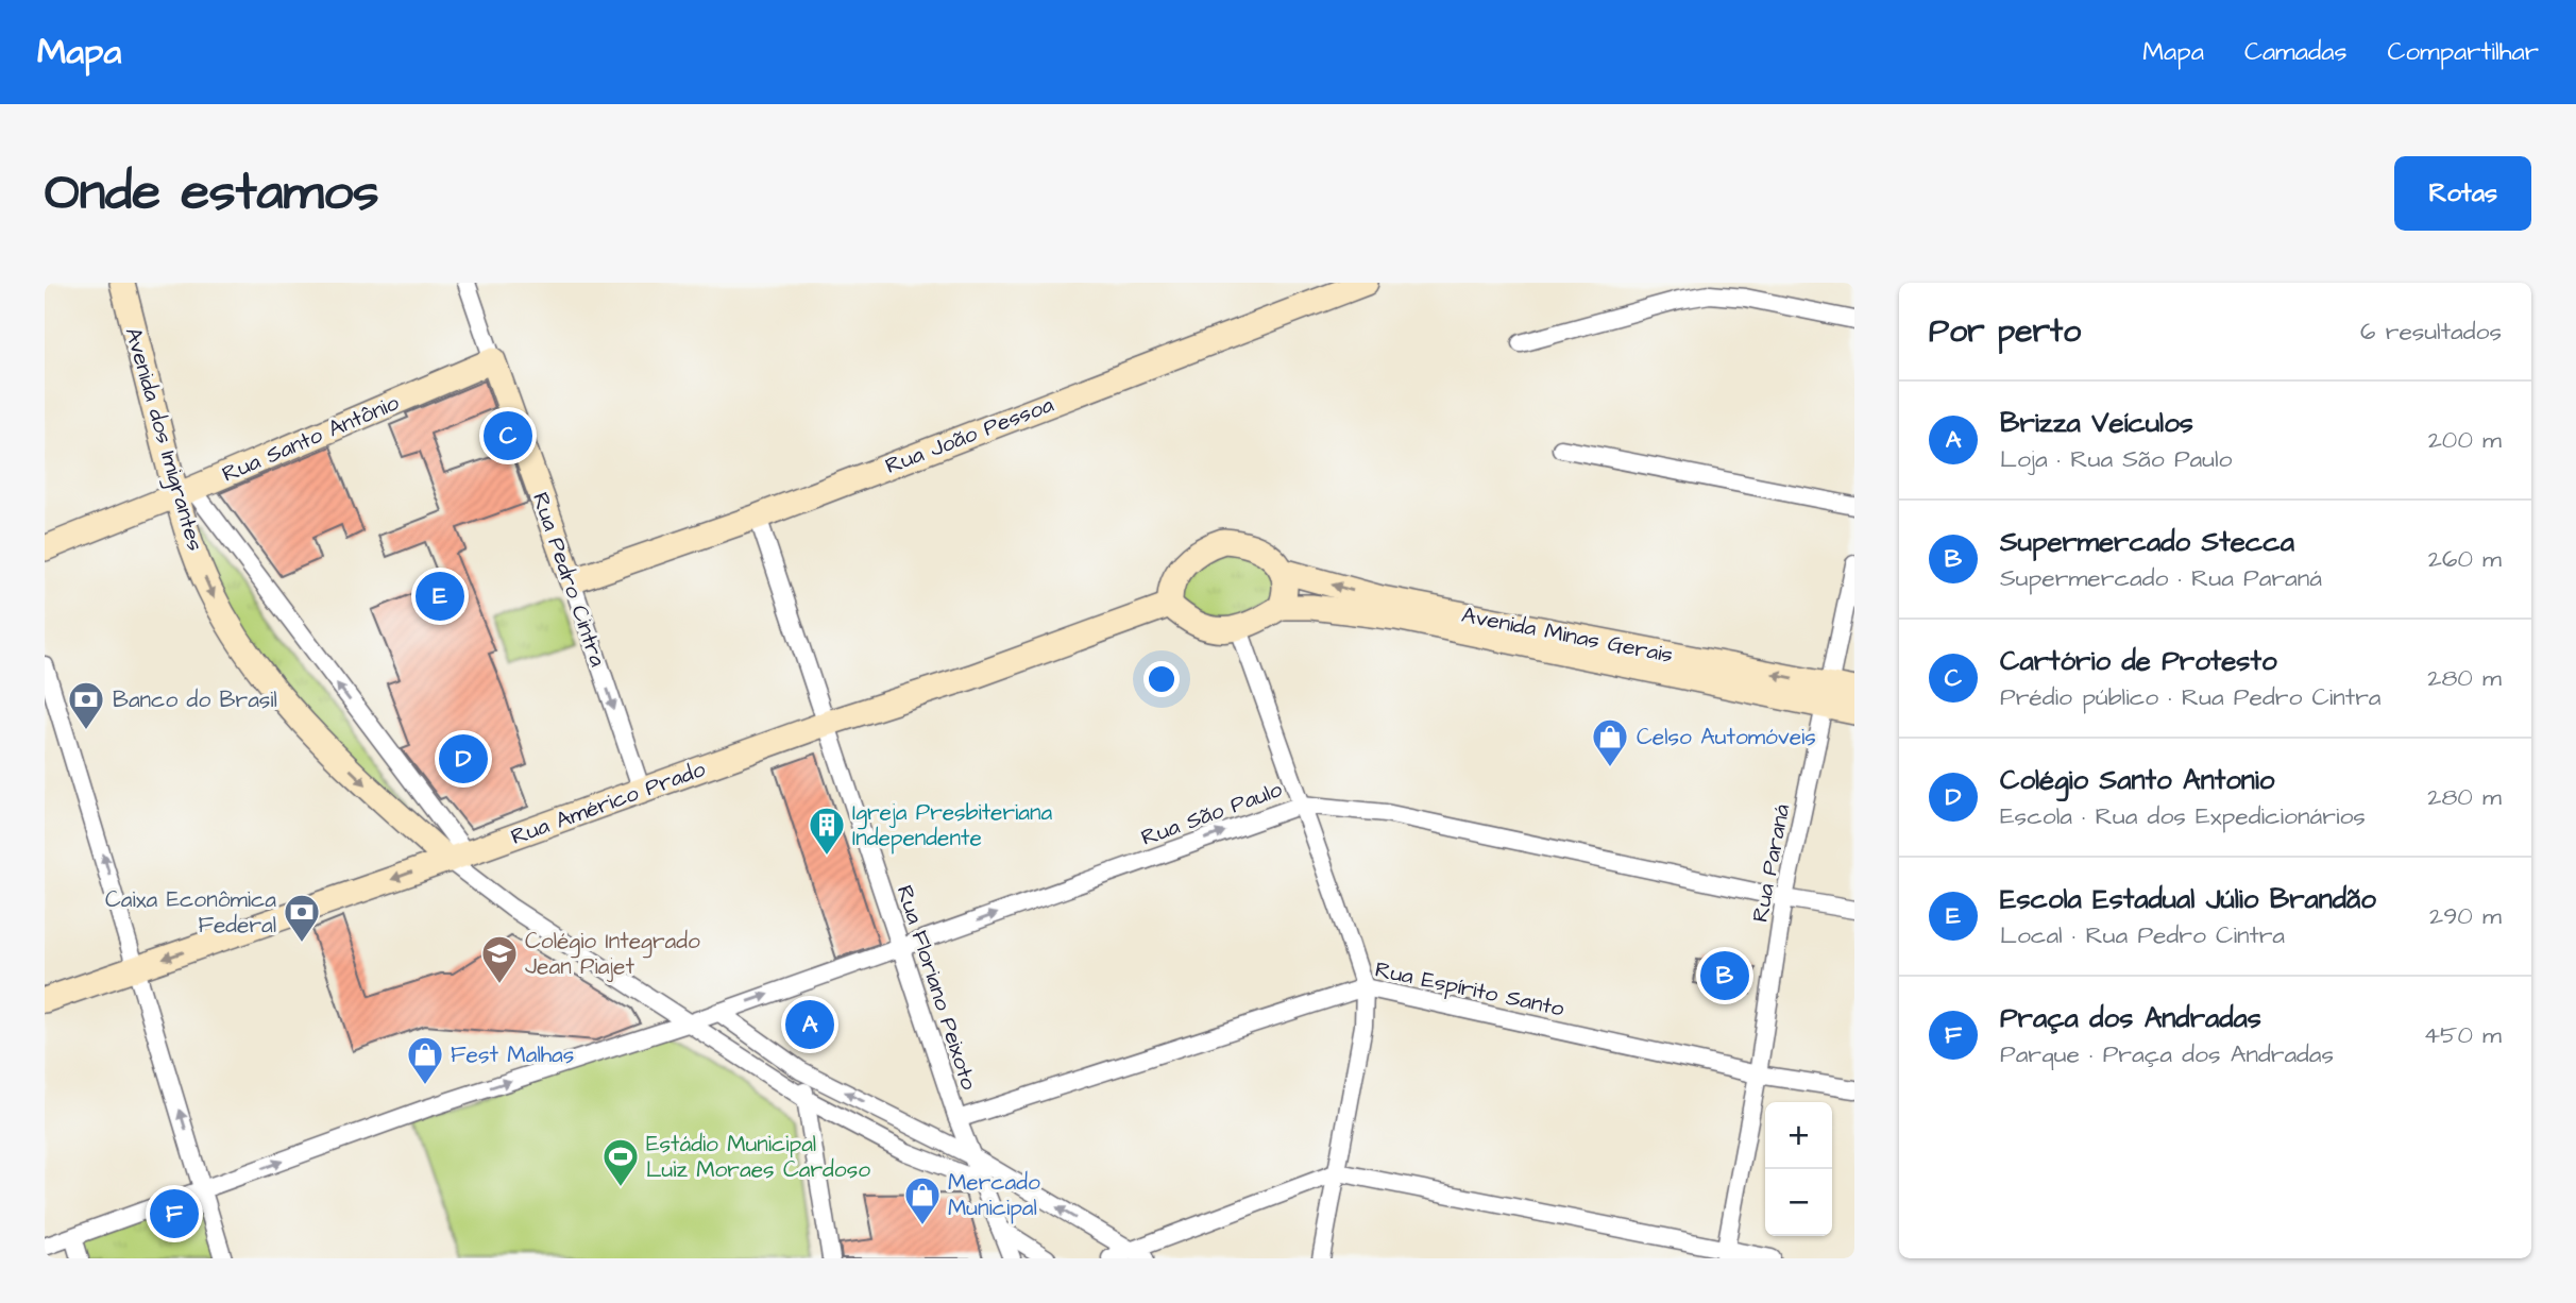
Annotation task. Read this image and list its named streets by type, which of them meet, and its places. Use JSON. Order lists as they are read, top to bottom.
{
  "streets": {
    "street": [
      "Rua João Pessoa",
      "Rua Santo Antônio",
      "Avenida dos Imigrantes",
      "Rua Pedro Cintra",
      "Avenida Minas Gerais",
      "Rua Américo Prado",
      "Rua São Paulo",
      "Rua Paraná",
      "Rua Floriano Peixoto",
      "Rua Espírito Santo"
    ]
  },
  "crossings": [
    ["Rua João Pessoa", "Rua Pedro Cintra"],
    ["Rua João Pessoa", "Rua Floriano Peixoto"],
    ["Rua Santo Antônio", "Avenida dos Imigrantes"],
    ["Rua Santo Antônio", "Rua Pedro Cintra"],
    ["Avenida dos Imigrantes", "Rua Américo Prado"],
    ["Rua Pedro Cintra", "Rua Américo Prado"],
    ["Avenida Minas Gerais", "Rua Américo Prado"],
    ["Avenida Minas Gerais", "Rua Paraná"],
    ["Rua Américo Prado", "Rua Floriano Peixoto"],
    ["Rua São Paulo", "Rua Paraná"],
    ["Rua São Paulo", "Rua Floriano Peixoto"],
    ["Rua Paraná", "Rua Espírito Santo"],
    ["Rua Floriano Peixoto", "Rua Espírito Santo"]
  ],
  "one_way": ["Rua Pedro Cintra", "Rua São Paulo"],
  "places": {
    "bank": ["Banco do Brasil", "Caixa Econômica Federal"],
    "shop": ["Celso Automóveis", "Fest Malhas", "Mercado Municipal"],
    "building": ["Igreja Presbiteriana Independente"],
    "school or university": ["Colégio Integrado Jean Piajet"],
    "sports": ["Estádio Municipal Luiz Moraes Cardoso"]
  },
  "page": {
    "header": "Mapa",
    "nav": ["Mapa", "Camadas", "Compartilhar"],
    "buttons": "Rotas",
    "title": "Onde estamos",
    "heading": ["Por perto", "6 resultados"],
    "list": [
      {
        "mark": "A",
        "name": "Brizza Veículos",
        "note": "Loja · Rua São Paulo",
        "value": "200 m"
      },
      {
        "mark": "B",
        "name": "Supermercado Stecca",
        "note": "Supermercado · Rua Paraná",
        "value": "260 m"
      },
      {
        "mark": "C",
        "name": "Cartório de Protesto",
        "note": "Prédio público · Rua Pedro Cintra",
        "value": "280 m"
      },
      {
        "mark": "D",
        "name": "Colégio Santo Antonio",
        "note": "Escola · Rua dos Expedicionários",
        "value": "280 m"
      },
      {
        "mark": "E",
        "name": "Escola Estadual Júlio Brandão",
        "note": "Local · Rua Pedro Cintra",
        "value": "290 m"
      },
      {
        "mark": "F",
        "name": "Praça dos Andradas",
        "note": "Parque · Praça dos Andradas",
        "value": "450 m"
      }
    ],
    "pins": [
      "C",
      "E",
      "D",
      "B",
      "A",
      "F"
    ],
    "map_buttons": ["+", "−"]
  }
}
